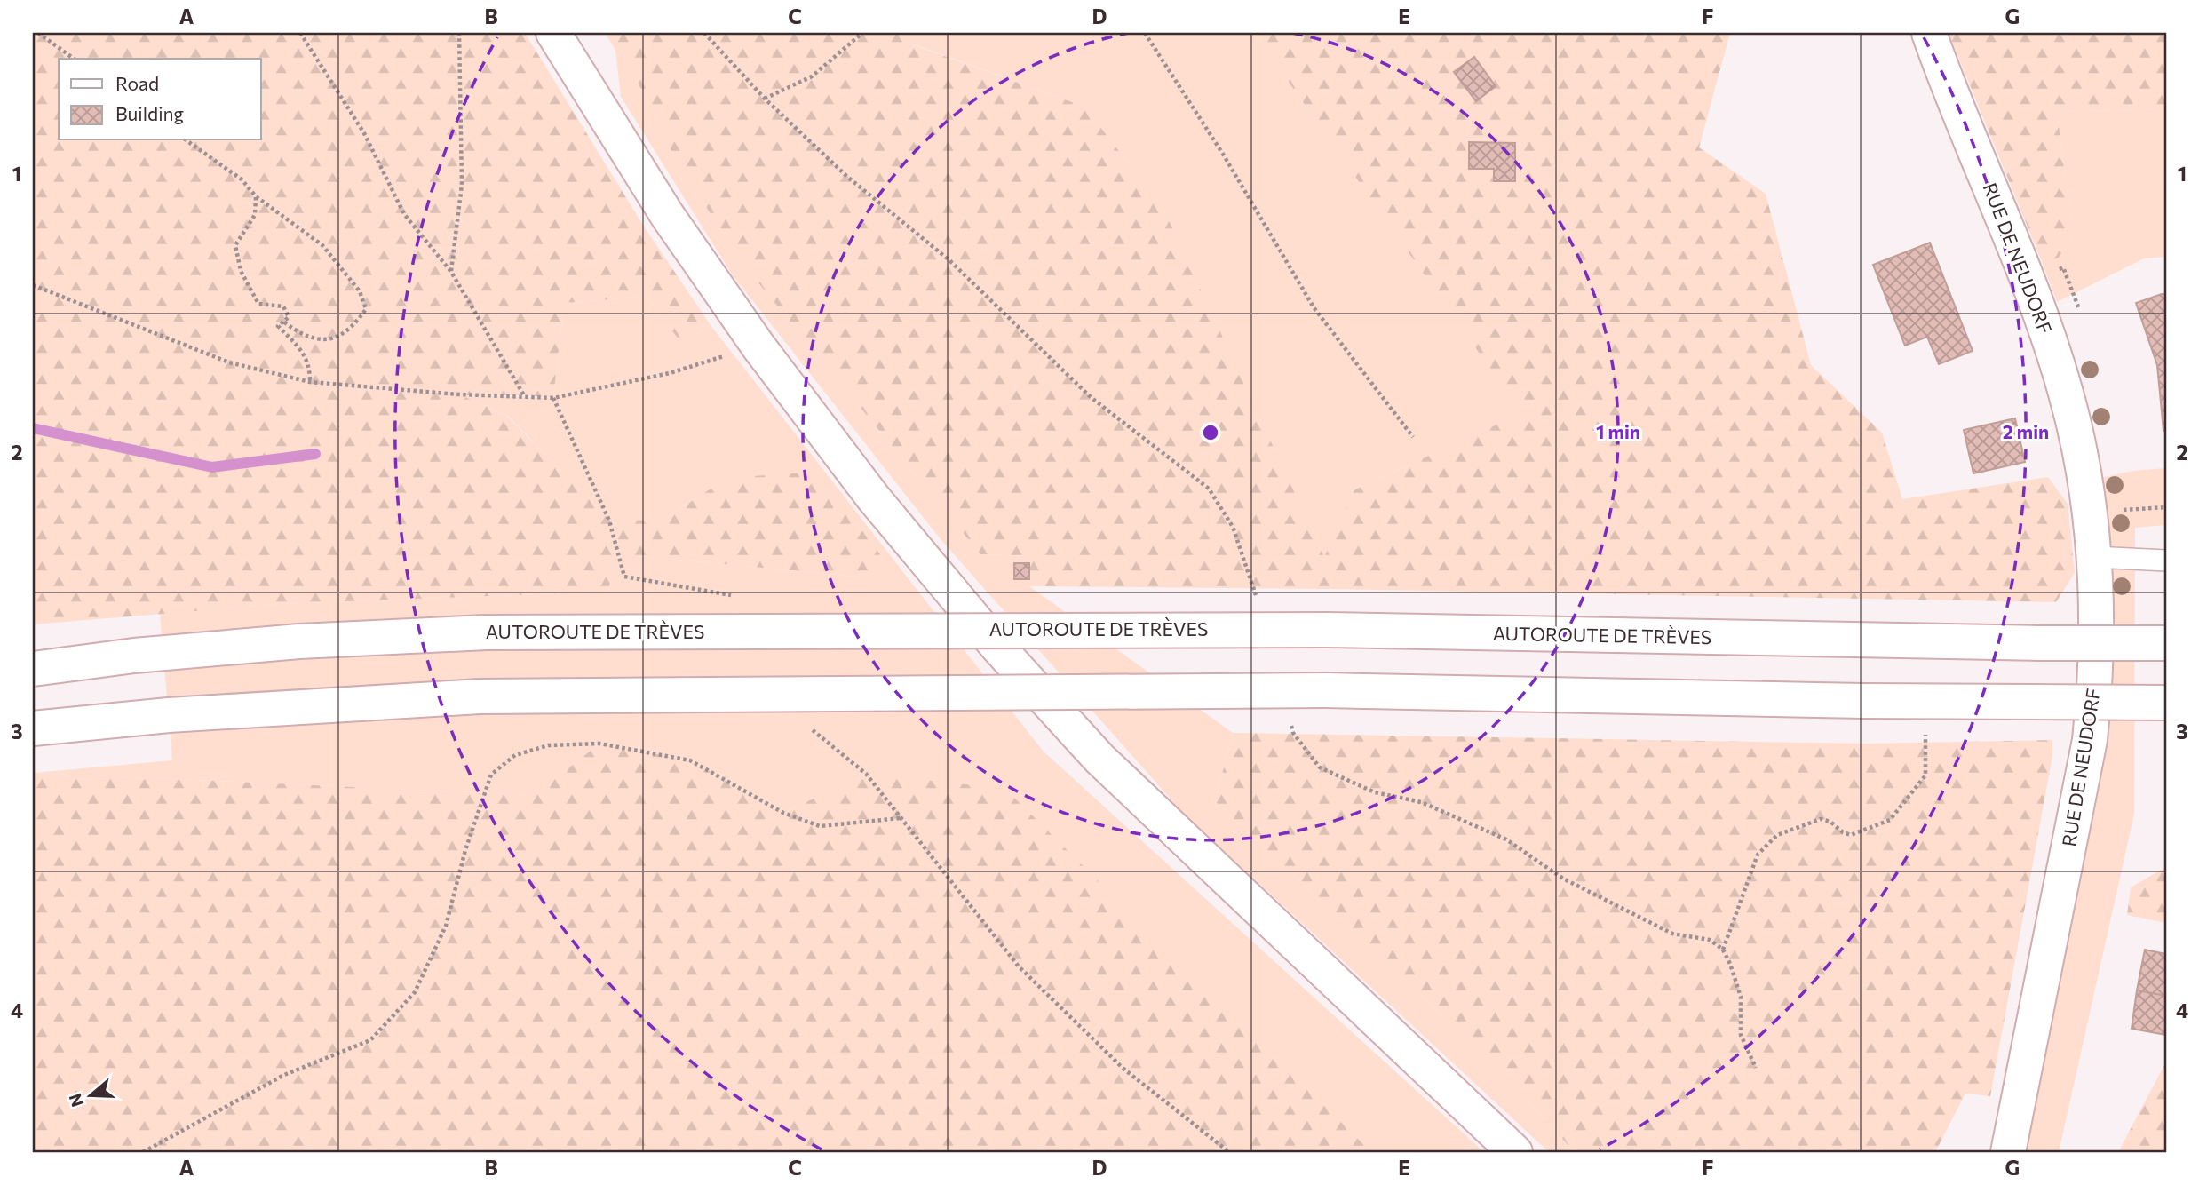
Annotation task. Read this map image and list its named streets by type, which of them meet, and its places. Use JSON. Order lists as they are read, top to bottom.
{
  "streets": {
    "main road": ["RUE DE NEUDORF", "AUTOROUTE DE TRÈVES"]
  },
  "legend": ["Road", "Building"],
  "north": "left",
  "grid": {
    "columns": [
      "A",
      "B",
      "C",
      "D",
      "E",
      "F",
      "G"
    ],
    "rows": [
      "1",
      "2",
      "3",
      "4"
    ]
  },
  "rings": ["1 min", "2 min"]
}
